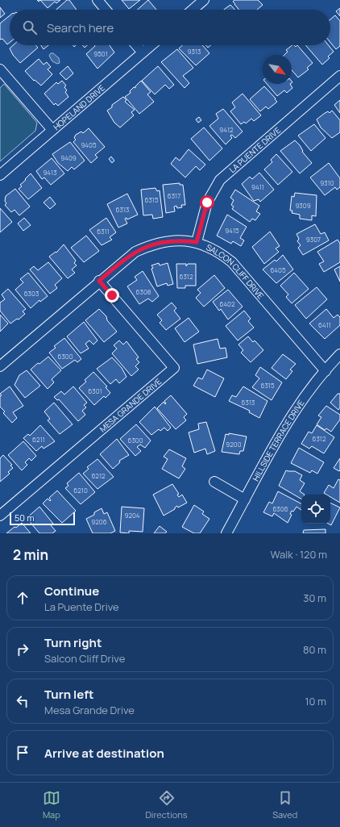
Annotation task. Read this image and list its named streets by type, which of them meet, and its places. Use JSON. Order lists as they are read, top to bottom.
{
  "streets": {
    "street": [
      "HOPELAND DRIVE",
      "LA PUENTE DRIVE",
      "SALCON CLIFF DRIVE",
      "MESA GRANDE DRIVE",
      "HILLSIDE TERRACE DRIVE"
    ]
  },
  "crossings": [
    ["LA PUENTE DRIVE", "SALCON CLIFF DRIVE"],
    ["SALCON CLIFF DRIVE", "MESA GRANDE DRIVE"],
    ["SALCON CLIFF DRIVE", "HILLSIDE TERRACE DRIVE"]
  ],
  "house_numbers": [
    "9313",
    "9501",
    "9412",
    "9405",
    "9409",
    "9413",
    "9310",
    "9411",
    "6317",
    "6315",
    "9309",
    "6313",
    "9415",
    "6311",
    "9307",
    "6405",
    "6312",
    "6308",
    "6303",
    "6402",
    "6411",
    "6300",
    "6315",
    "6301",
    "6313",
    "6312",
    "6211",
    "6300",
    "9200",
    "6212",
    "6210",
    "6306",
    "9204",
    "9206"
  ],
  "scale_bar": "50 m",
  "north": "bottom right",
  "page": {
    "search": "Search here",
    "scale": "50 m",
    "heading": ["2 min", "Walk · 120 m"],
    "list": [
      ["Continue", "La Puente Drive", "30 m"],
      ["Turn right", "Salcon Cliff Drive", "80 m"],
      ["Turn left", "Mesa Grande Drive", "10 m"],
      "Arrive at destination"
    ],
    "nav": ["Map", "Directions", "Saved"]
  }
}
